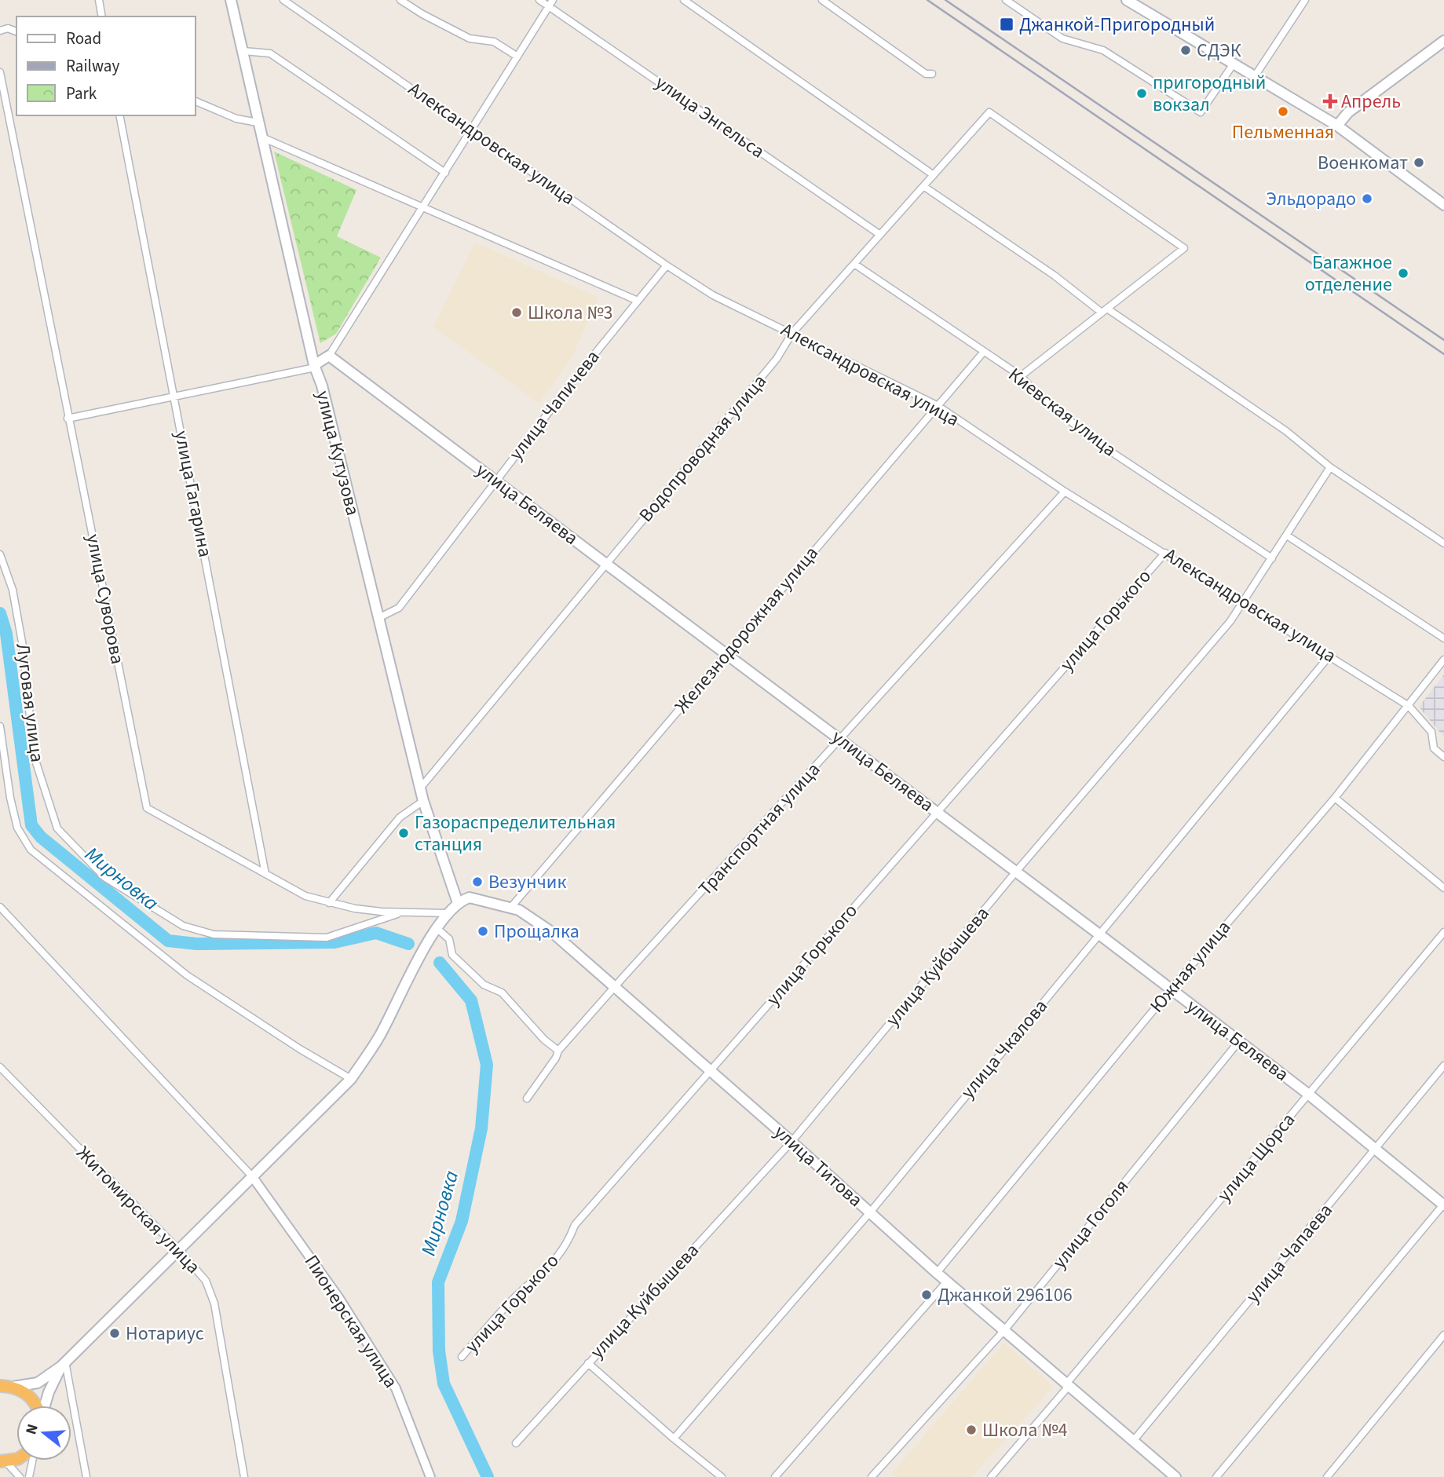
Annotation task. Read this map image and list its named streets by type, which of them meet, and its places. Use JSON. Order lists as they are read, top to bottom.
{
  "streets": {
    "main road": ["улица Кутузова", "улица Беляева", "улица Титова"],
    "street": [
      "улица Энгельса",
      "Александровская улица",
      "улица Чапичева",
      "Киевская улица",
      "Водопроводная улица",
      "улица Гагарина",
      "улица Суворова",
      "улица Горького",
      "Железнодорожная улица",
      "Луговая улица",
      "Транспортная улица",
      "улица Куйбышева",
      "Южная улица",
      "улица Чкалова",
      "улица Щорса",
      "Житомирская улица",
      "улица Гоголя",
      "улица Чапаева",
      "Пионерская улица"
    ]
  },
  "crossings": [
    ["улица Энгельса", "Водопроводная улица"],
    ["Александровская улица", "улица Чапичева"],
    ["Александровская улица", "Водопроводная улица"],
    ["Александровская улица", "улица Горького"],
    ["Александровская улица", "Железнодорожная улица"],
    ["Александровская улица", "Транспортная улица"],
    ["Александровская улица", "улица Куйбышева"],
    ["Александровская улица", "Южная улица"],
    ["Александровская улица", "улица Чкалова"],
    ["улица Чапичева", "улица Кутузова"],
    ["улица Чапичева", "улица Беляева"],
    ["Киевская улица", "Водопроводная улица"],
    ["Киевская улица", "Железнодорожная улица"],
    ["Киевская улица", "улица Куйбышева"],
    ["Водопроводная улица", "улица Кутузова"],
    ["Водопроводная улица", "улица Беляева"],
    ["улица Кутузова", "улица Титова"],
    ["улица Гагарина", "улица Суворова"],
    ["улица Беляева", "улица Горького"],
    ["улица Беляева", "Железнодорожная улица"],
    ["улица Беляева", "Транспортная улица"],
    ["улица Беляева", "улица Куйбышева"],
    ["улица Беляева", "Южная улица"],
    ["улица Беляева", "улица Чкалова"],
    ["улица Беляева", "улица Щорса"],
    ["улица Беляева", "улица Гоголя"],
    ["улица Беляева", "улица Чапаева"],
    ["улица Суворова", "Луговая улица"],
    ["улица Горького", "улица Титова"],
    ["Железнодорожная улица", "улица Титова"],
    ["Транспортная улица", "улица Титова"],
    ["улица Куйбышева", "улица Титова"],
    ["Южная улица", "улица Титова"],
    ["улица Чкалова", "улица Титова"],
    ["улица Щорса", "улица Титова"],
    ["улица Титова", "улица Гоголя"],
    ["улица Титова", "улица Чапаева"]
  ],
  "water": ["Мирновка"],
  "places": {
    "transit": ["Джанкой-Пригородный"],
    "other": [
      "СДЭК",
      "пригородный вокзал",
      "Пельменная",
      "Военкомат",
      "Эльдорадо",
      "Багажное отделение",
      "Школа №3",
      "Газораспределительная станция",
      "Везунчик",
      "Прощалка",
      "Джанкой 296106",
      "Нотариус",
      "Школа №4"
    ],
    "health": ["Апрель"]
  },
  "legend": ["Road", "Railway", "Park"],
  "north": "left"
}
